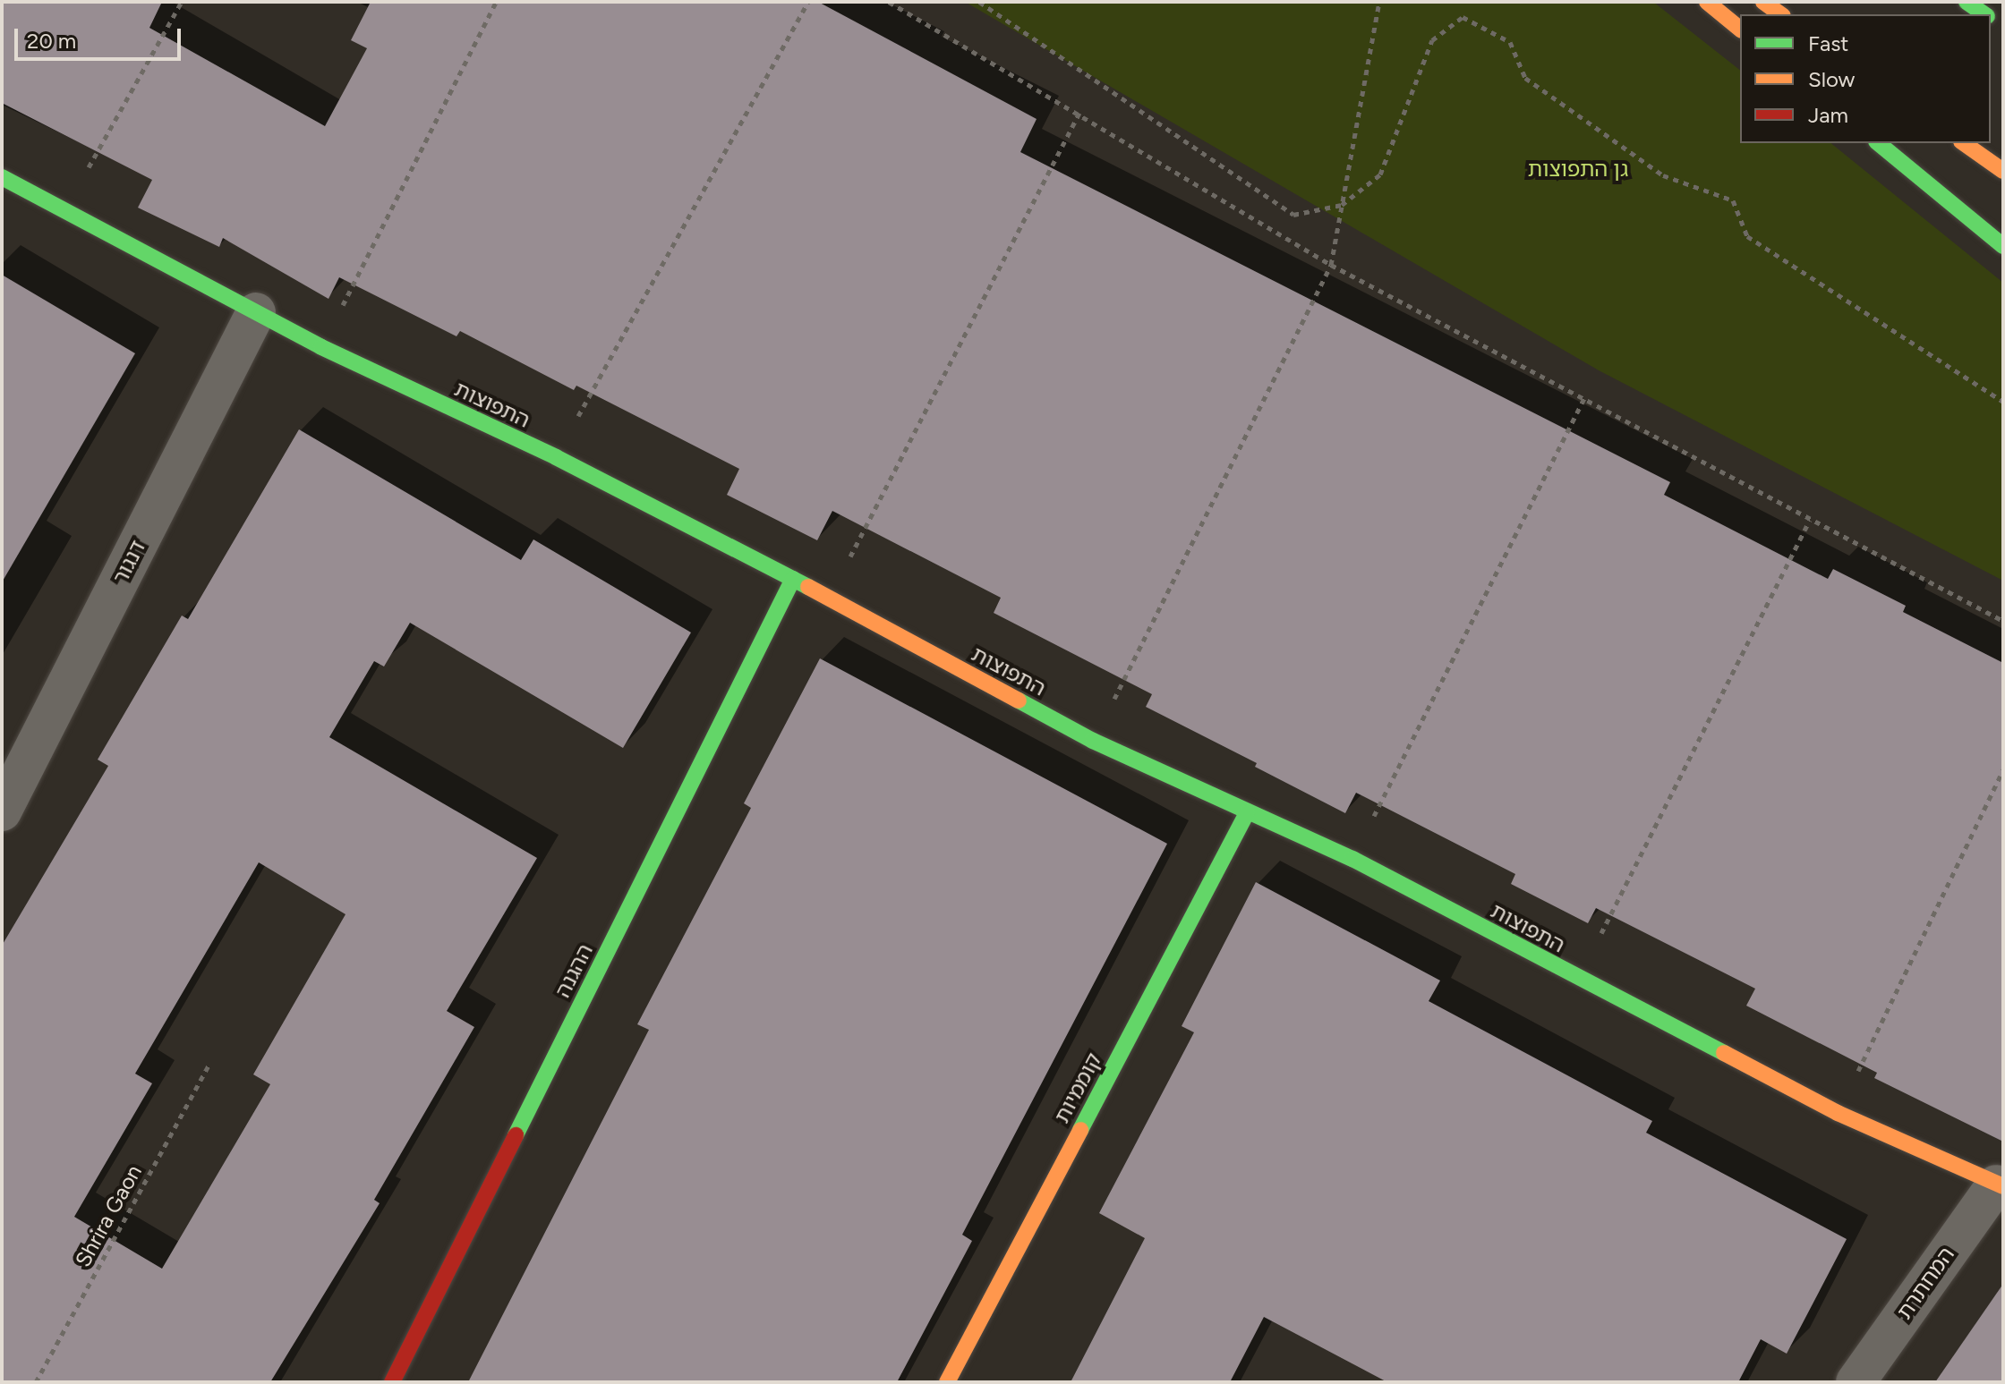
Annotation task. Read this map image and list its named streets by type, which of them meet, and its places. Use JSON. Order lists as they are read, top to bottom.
{
  "streets": {
    "main road": ["התפוצות", "ההגנה", "קוממיות"],
    "street": ["דנגור", "המחתרת"],
    "path": ["Shrira Gaon"]
  },
  "crossings": [
    ["התפוצות", "דנגור"],
    ["התפוצות", "ההגנה"],
    ["התפוצות", "קוממיות"],
    ["התפוצות", "המחתרת"]
  ],
  "parks": ["גן התפוצות"],
  "legend": ["Fast", "Slow", "Jam"],
  "scale_bar": "20 m"
}
